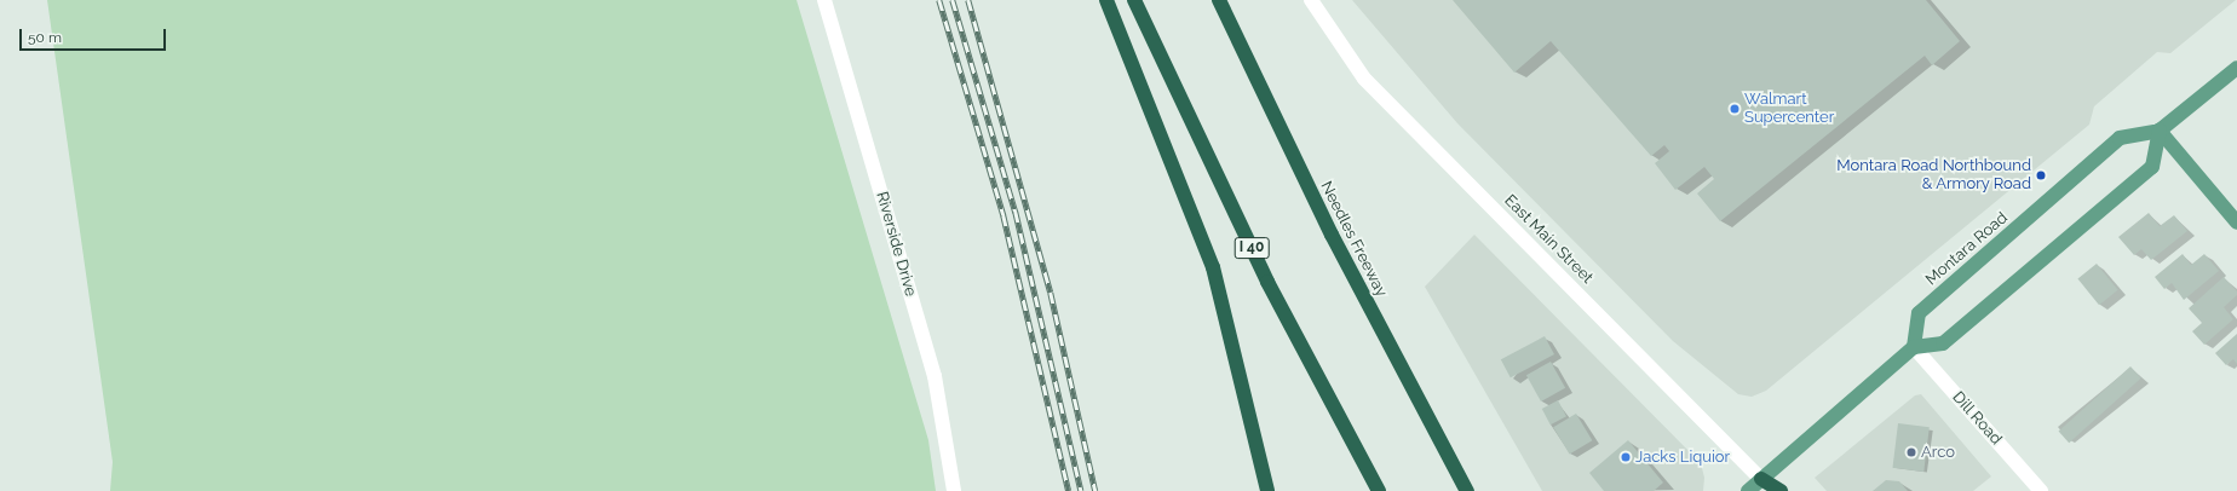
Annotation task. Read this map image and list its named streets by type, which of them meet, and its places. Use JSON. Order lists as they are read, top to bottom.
{
  "streets": {
    "highway": ["Needles Freeway", "I 40"],
    "main road": ["Montara Road"],
    "street": ["East Main Street", "Riverside Drive", "Dill Road"]
  },
  "crossings": [
    ["Montara Road", "Dill Road"]
  ],
  "places": [
    "Walmart Supercenter",
    "Montara Road Northbound & Armory Road",
    "Arco",
    "Jacks Liquior"
  ],
  "scale_bar": "50 m"
}
